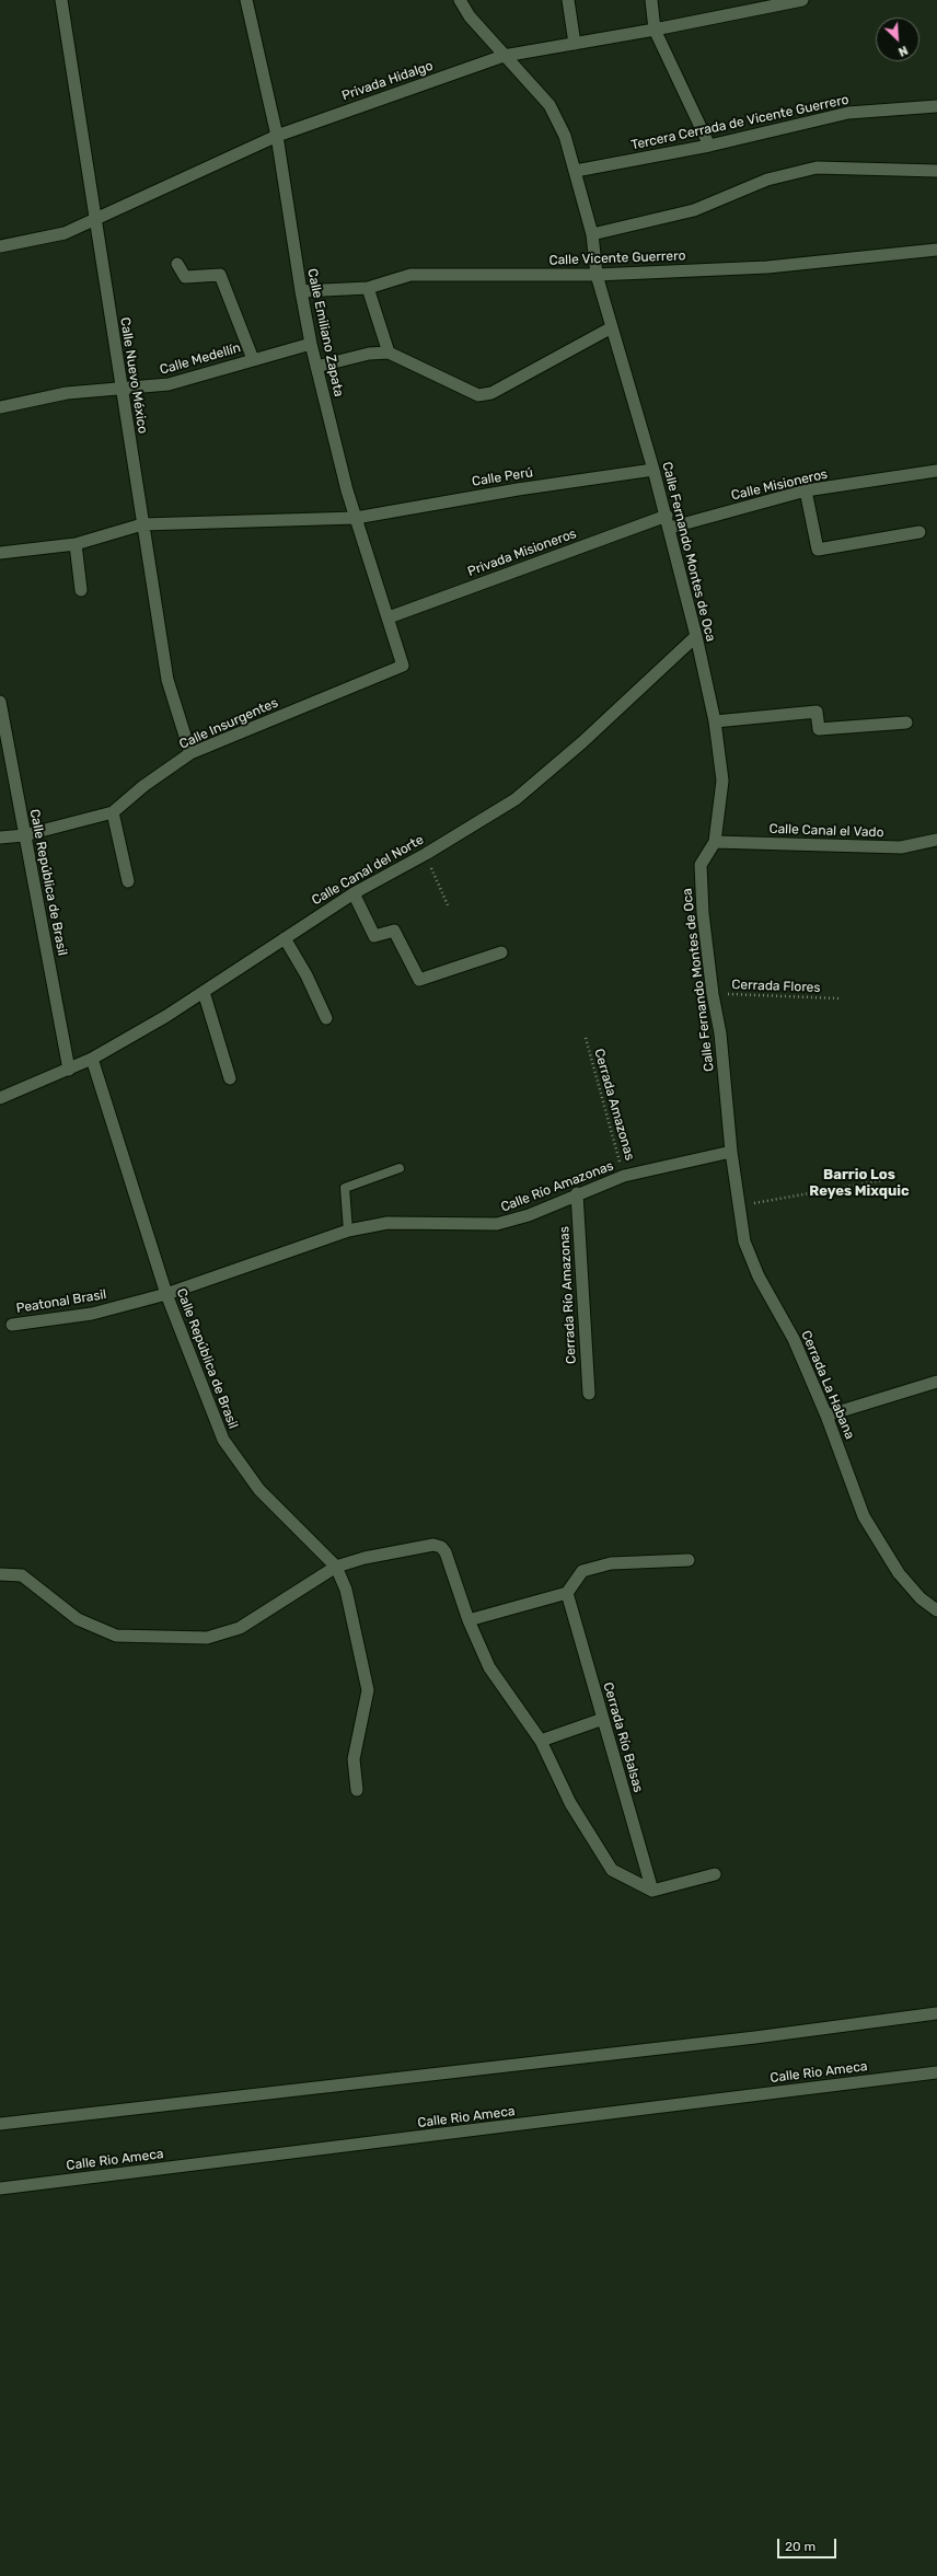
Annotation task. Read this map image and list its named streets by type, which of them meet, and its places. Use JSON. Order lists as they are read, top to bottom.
{
  "streets": {
    "street": [
      "Privada Hidalgo",
      "Tercera Cerrada de Vicente Guerrero",
      "Calle Vicente Guerrero",
      "Calle Emiliano Zapata",
      "Calle Medellín",
      "Calle Nuevo México",
      "Calle Perú",
      "Calle Misioneros",
      "Calle Fernando Montes de Oca",
      "Privada Misioneros",
      "Calle Insurgentes",
      "Calle Canal el Vado",
      "Calle Canal del Norte",
      "Calle República de Brasil",
      "Calle Río Amazonas",
      "Cerrada Río Amazonas",
      "Peatonal Brasil",
      "Cerrada La Habana",
      "Cerrada Río Balsas",
      "Calle Rio Ameca"
    ],
    "path": ["Cerrada Flores", "Cerrada Amazonas"]
  },
  "crossings": [
    ["Privada Hidalgo", "Calle Emiliano Zapata"],
    ["Privada Hidalgo", "Calle Nuevo México"],
    ["Privada Hidalgo", "Calle Fernando Montes de Oca"],
    ["Tercera Cerrada de Vicente Guerrero", "Calle Fernando Montes de Oca"],
    ["Calle Vicente Guerrero", "Calle Emiliano Zapata"],
    ["Calle Vicente Guerrero", "Calle Fernando Montes de Oca"],
    ["Calle Emiliano Zapata", "Calle Medellín"],
    ["Calle Emiliano Zapata", "Calle Perú"],
    ["Calle Emiliano Zapata", "Privada Misioneros"],
    ["Calle Emiliano Zapata", "Calle Insurgentes"],
    ["Calle Medellín", "Calle Nuevo México"],
    ["Calle Nuevo México", "Calle Perú"],
    ["Calle Nuevo México", "Calle Insurgentes"],
    ["Calle Perú", "Calle Fernando Montes de Oca"],
    ["Calle Misioneros", "Calle Fernando Montes de Oca"],
    ["Calle Misioneros", "Privada Misioneros"],
    ["Calle Fernando Montes de Oca", "Privada Misioneros"],
    ["Calle Fernando Montes de Oca", "Calle Canal el Vado"],
    ["Calle Fernando Montes de Oca", "Calle Canal del Norte"],
    ["Calle Fernando Montes de Oca", "Cerrada Flores"],
    ["Calle Fernando Montes de Oca", "Calle Río Amazonas"],
    ["Calle Fernando Montes de Oca", "Cerrada La Habana"],
    ["Calle Insurgentes", "Calle República de Brasil"],
    ["Calle Canal del Norte", "Calle República de Brasil"],
    ["Calle República de Brasil", "Calle Río Amazonas"],
    ["Calle República de Brasil", "Peatonal Brasil"],
    ["Cerrada Amazonas", "Calle Río Amazonas"],
    ["Calle Río Amazonas", "Cerrada Río Amazonas"],
    ["Calle Río Amazonas", "Peatonal Brasil"],
    ["Calle Río Amazonas", "Cerrada La Habana"]
  ],
  "districts": ["Barrio Los Reyes Mixquic"],
  "scale_bar": "20 m",
  "north": "bottom right"
}
